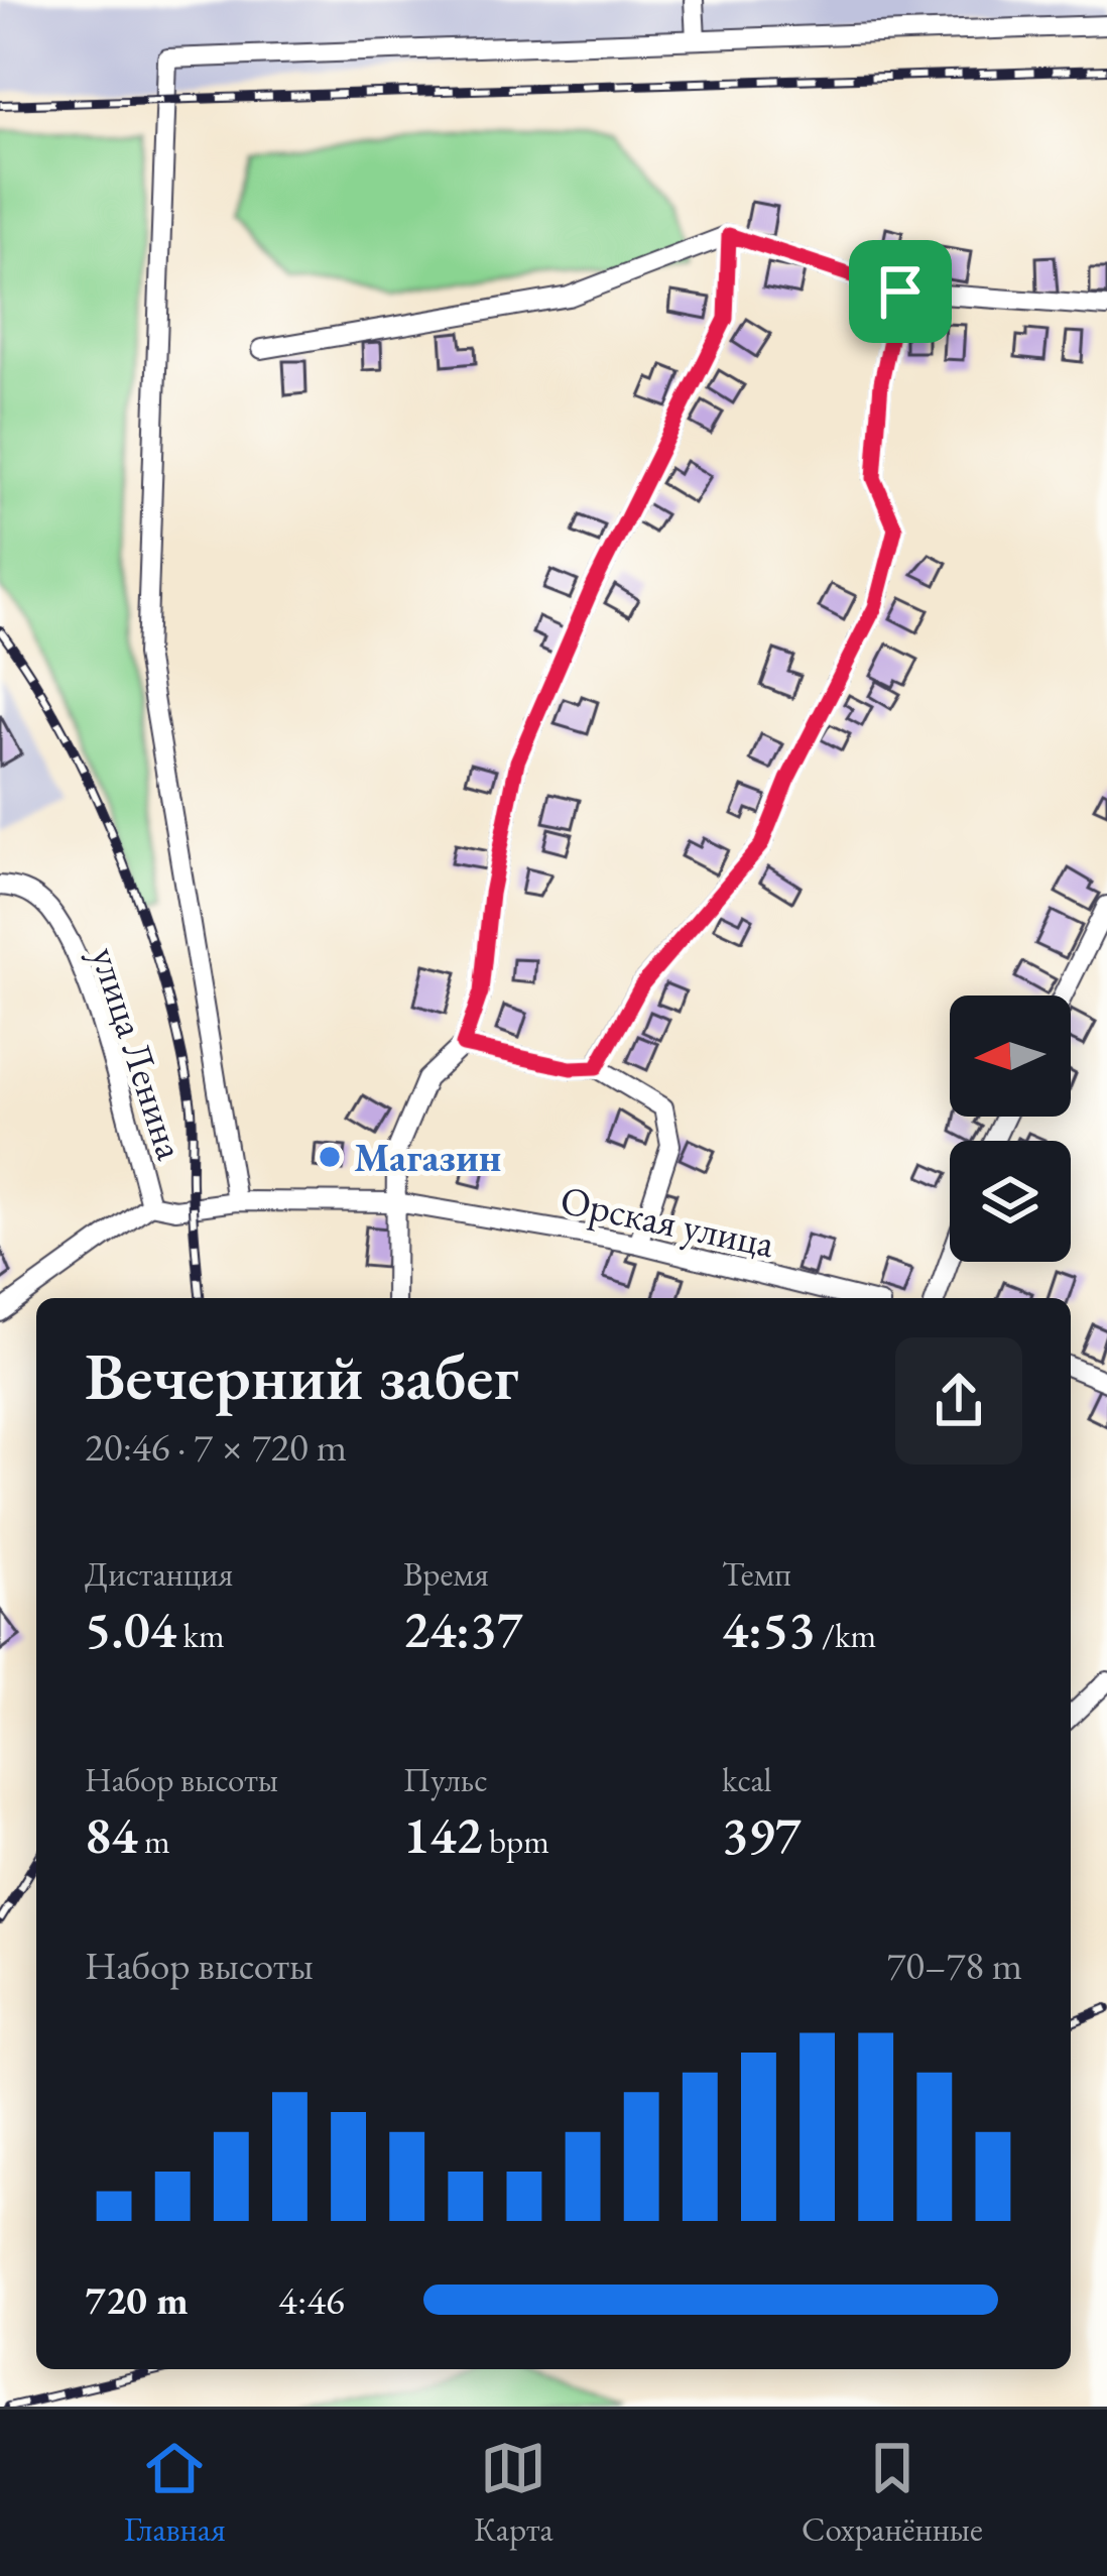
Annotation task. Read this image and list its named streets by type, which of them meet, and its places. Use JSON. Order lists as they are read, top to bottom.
{
  "streets": {
    "street": ["улица Ленина", "Орская улица"]
  },
  "crossings": [
    ["улица Ленина", "Орская улица"]
  ],
  "places": ["Магазин"],
  "north": "left",
  "page": {
    "heading": ["Вечерний забег", "20:46 · 7 × 720 m"],
    "stats": [
      ["Дистанция", "5.04 km"],
      ["Время", "24:37"],
      ["Темп", "4:53 /km"],
      ["Набор высоты", "84 m"],
      ["Пульс", "142 bpm"],
      ["kcal", "397"]
    ],
    "chart": ["Набор высоты", "70–78 m"],
    "list": [
      {
        "name": "720 m",
        "note": "4:46"
      }
    ],
    "tabs": ["Главная", "Карта", "Сохранённые"]
  }
}
